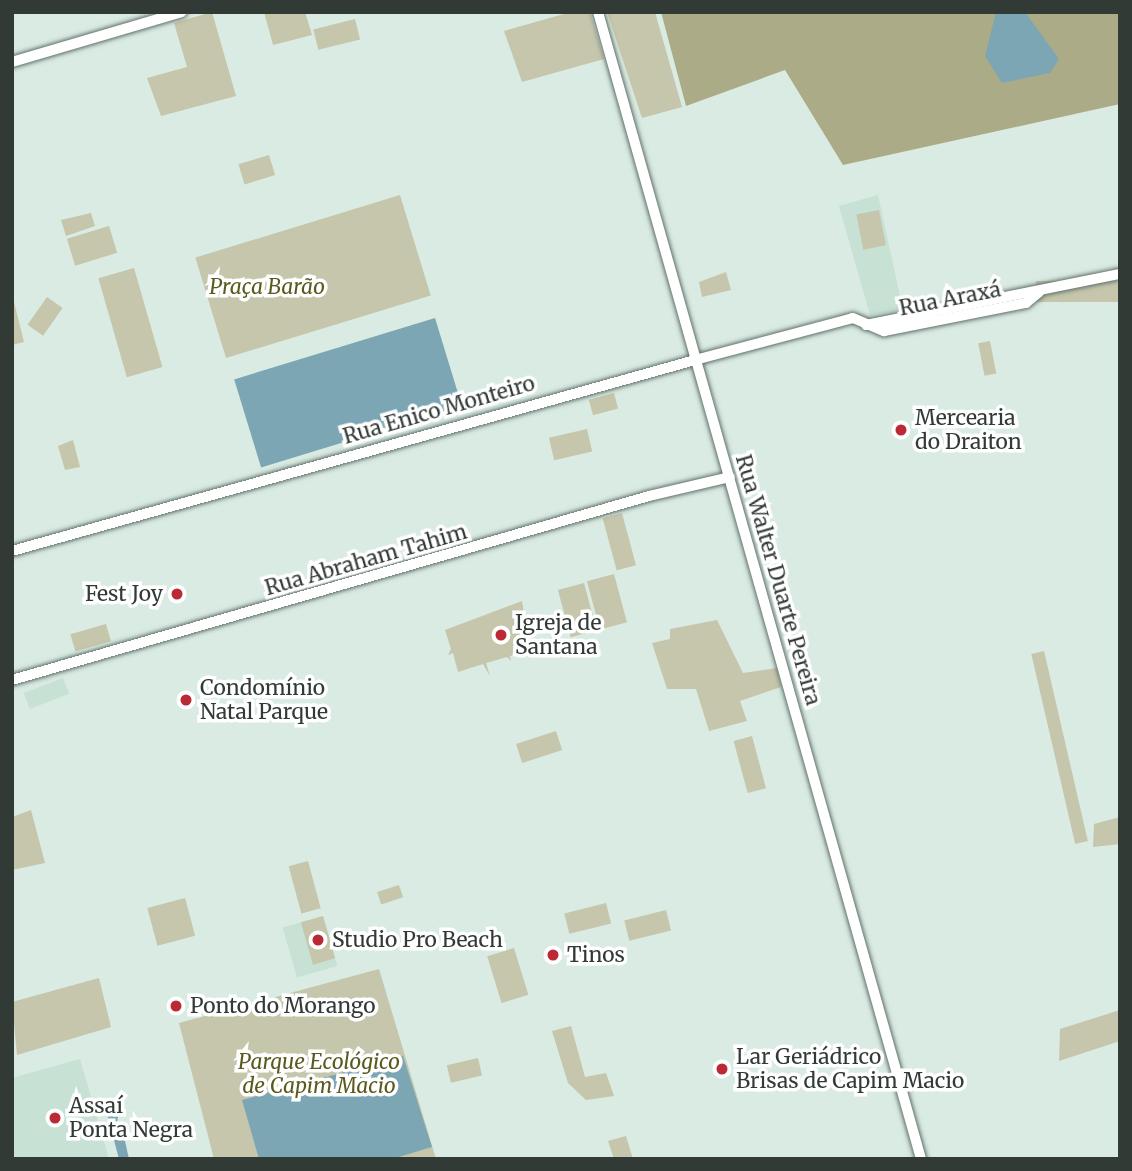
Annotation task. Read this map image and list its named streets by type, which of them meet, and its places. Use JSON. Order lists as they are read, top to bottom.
{
  "streets": {
    "main road": [
      "Rua Araxá",
      "Rua Enico Monteiro",
      "Rua Abraham Tahim",
      "Rua Walter Duarte Pereira"
    ]
  },
  "crossings": [
    ["Rua Araxá", "Rua Enico Monteiro"],
    ["Rua Enico Monteiro", "Rua Walter Duarte Pereira"],
    ["Rua Abraham Tahim", "Rua Walter Duarte Pereira"]
  ],
  "parks": ["Praça Barão", "Parque Ecológico de Capim Macio"],
  "places": [
    "Mercearia do Draiton",
    "Fest Joy",
    "Igreja de Santana",
    "Condomínio Natal Parque",
    "Studio Pro Beach",
    "Tinos",
    "Ponto do Morango",
    "Lar Geriádrico Brisas de Capim Macio",
    "Assaí Ponta Negra"
  ]
}
